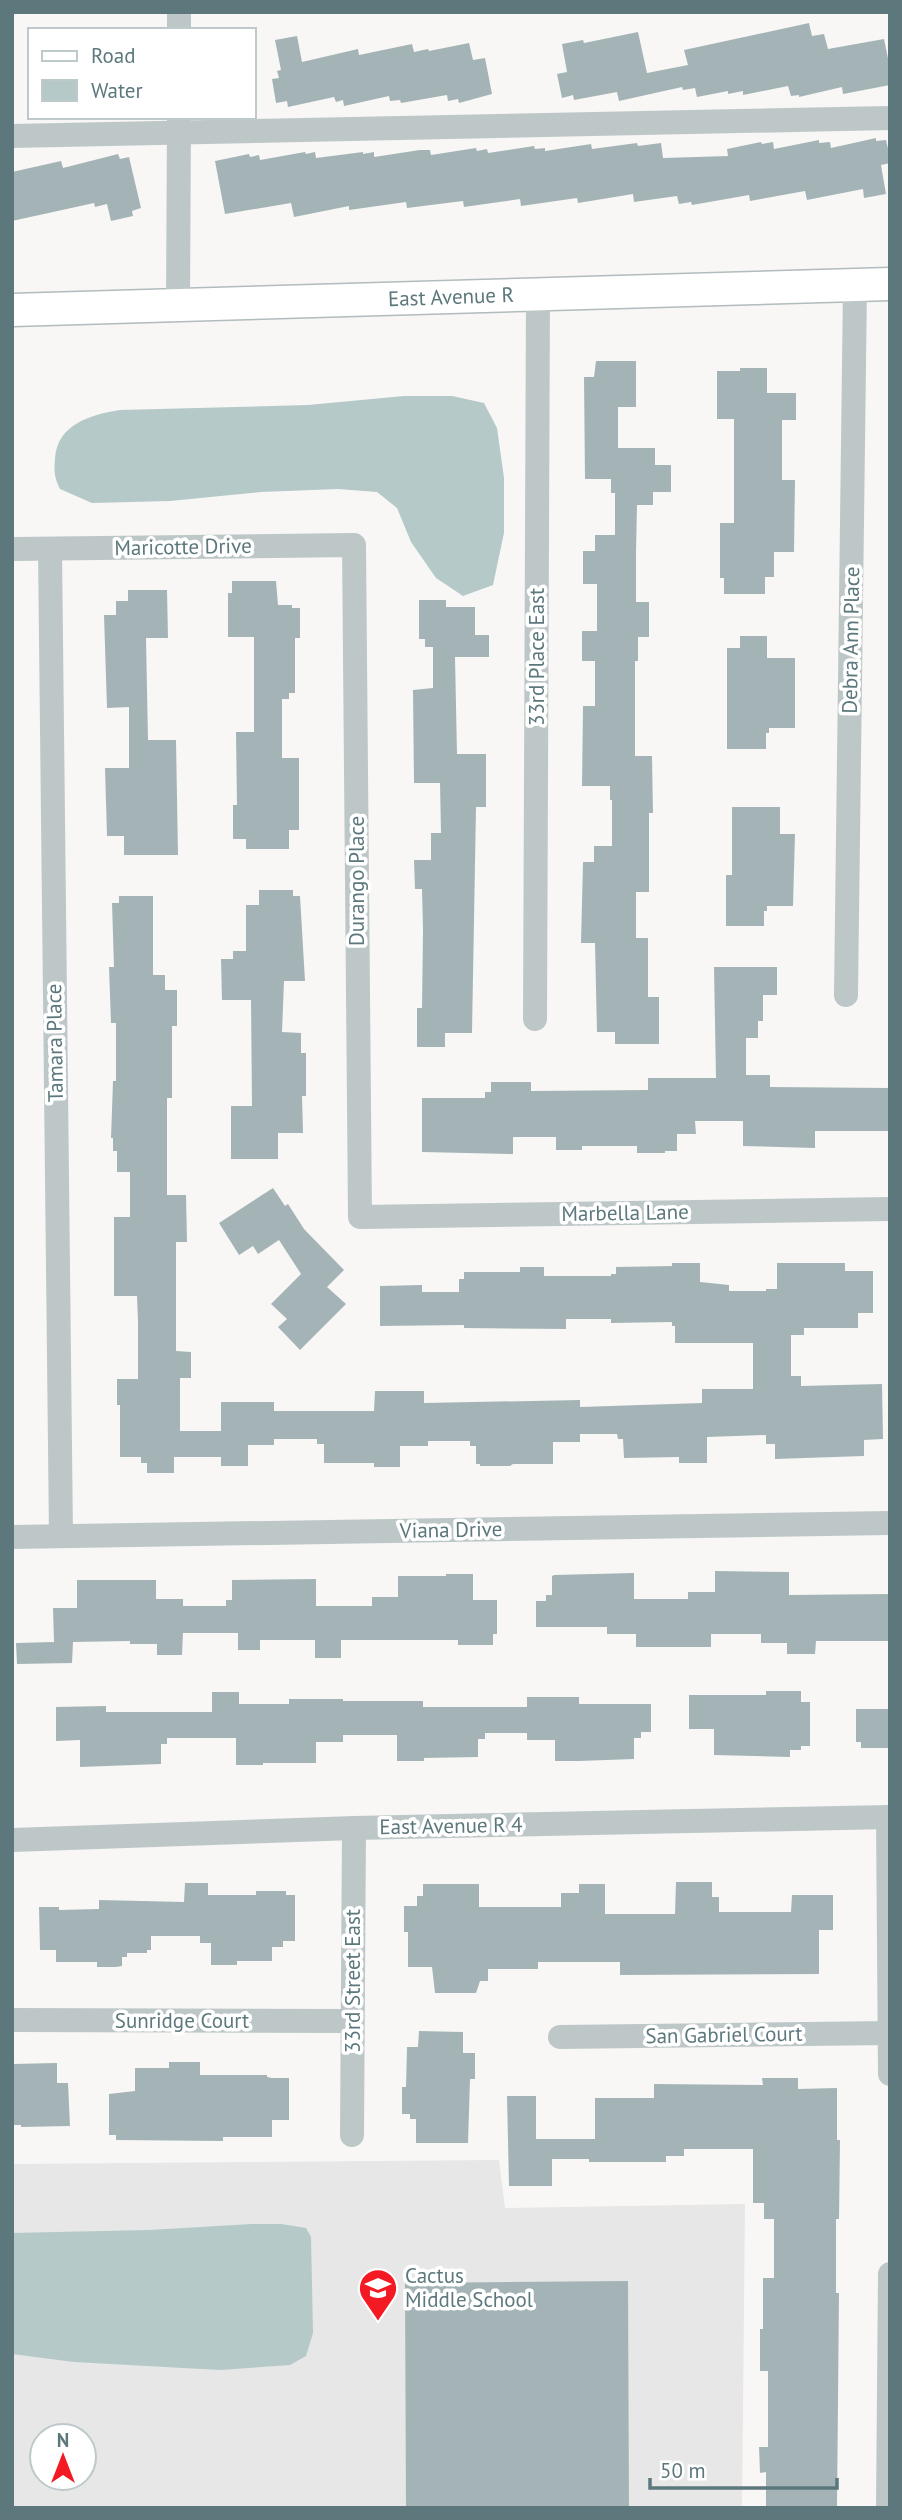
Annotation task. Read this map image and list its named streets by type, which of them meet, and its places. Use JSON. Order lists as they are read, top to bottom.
{
  "streets": {
    "main road": ["East Avenue R"],
    "street": [
      "Maricotte Drive",
      "Debra Ann Place",
      "33rd Place East",
      "Durango Place",
      "Tamara Place",
      "Marbella Lane",
      "Viana Drive",
      "East Avenue R 4",
      "33rd Street East",
      "Sunridge Court",
      "San Gabriel Court"
    ]
  },
  "crossings": [
    ["East Avenue R", "Debra Ann Place"],
    ["East Avenue R", "33rd Place East"],
    ["Maricotte Drive", "Durango Place"],
    ["Maricotte Drive", "Tamara Place"],
    ["Durango Place", "Marbella Lane"],
    ["Tamara Place", "Viana Drive"],
    ["East Avenue R 4", "33rd Street East"],
    ["33rd Street East", "Sunridge Court"]
  ],
  "places": {
    "school or university": ["Cactus Middle School"]
  },
  "legend": ["Road", "Water"],
  "scale_bar": "50 m",
  "north": "top"
}
